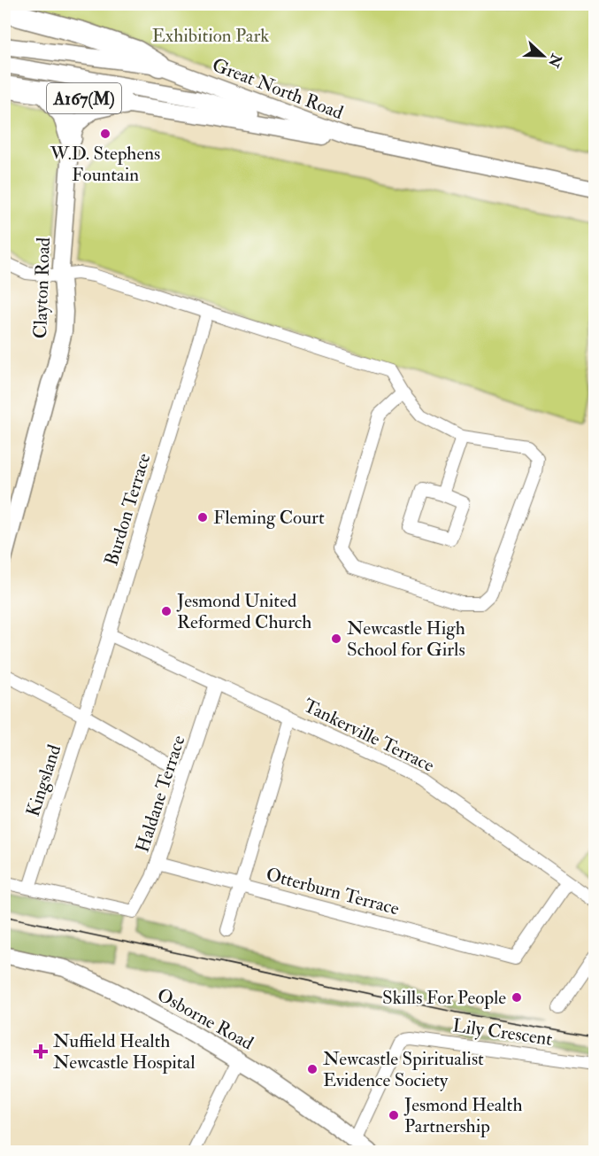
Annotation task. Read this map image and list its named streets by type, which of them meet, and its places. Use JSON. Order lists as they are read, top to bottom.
{
  "streets": {
    "highway": ["A167(M)"],
    "main road": ["Great North Road", "Clayton Road", "Osborne Road"],
    "street": [
      "Burdon Terrace",
      "Tankerville Terrace",
      "Kingsland",
      "Haldane Terrace",
      "Otterburn Terrace",
      "Lily Crescent"
    ]
  },
  "crossings": [
    ["A167(M)", "Clayton Road"],
    ["Burdon Terrace", "Tankerville Terrace"],
    ["Burdon Terrace", "Kingsland"],
    ["Tankerville Terrace", "Haldane Terrace"],
    ["Tankerville Terrace", "Otterburn Terrace"],
    ["Kingsland", "Haldane Terrace"],
    ["Haldane Terrace", "Otterburn Terrace"],
    ["Osborne Road", "Lily Crescent"]
  ],
  "parks": ["Exhibition Park"],
  "places": {
    "other": [
      "W.D. Stephens Fountain",
      "Fleming Court",
      "Jesmond United Reformed Church",
      "Newcastle High School for Girls",
      "Skills For People",
      "Newcastle Spiritualist Evidence Society",
      "Jesmond Health Partnership"
    ],
    "health": ["Nuffield Health Newcastle Hospital"]
  },
  "north": "right"
}
